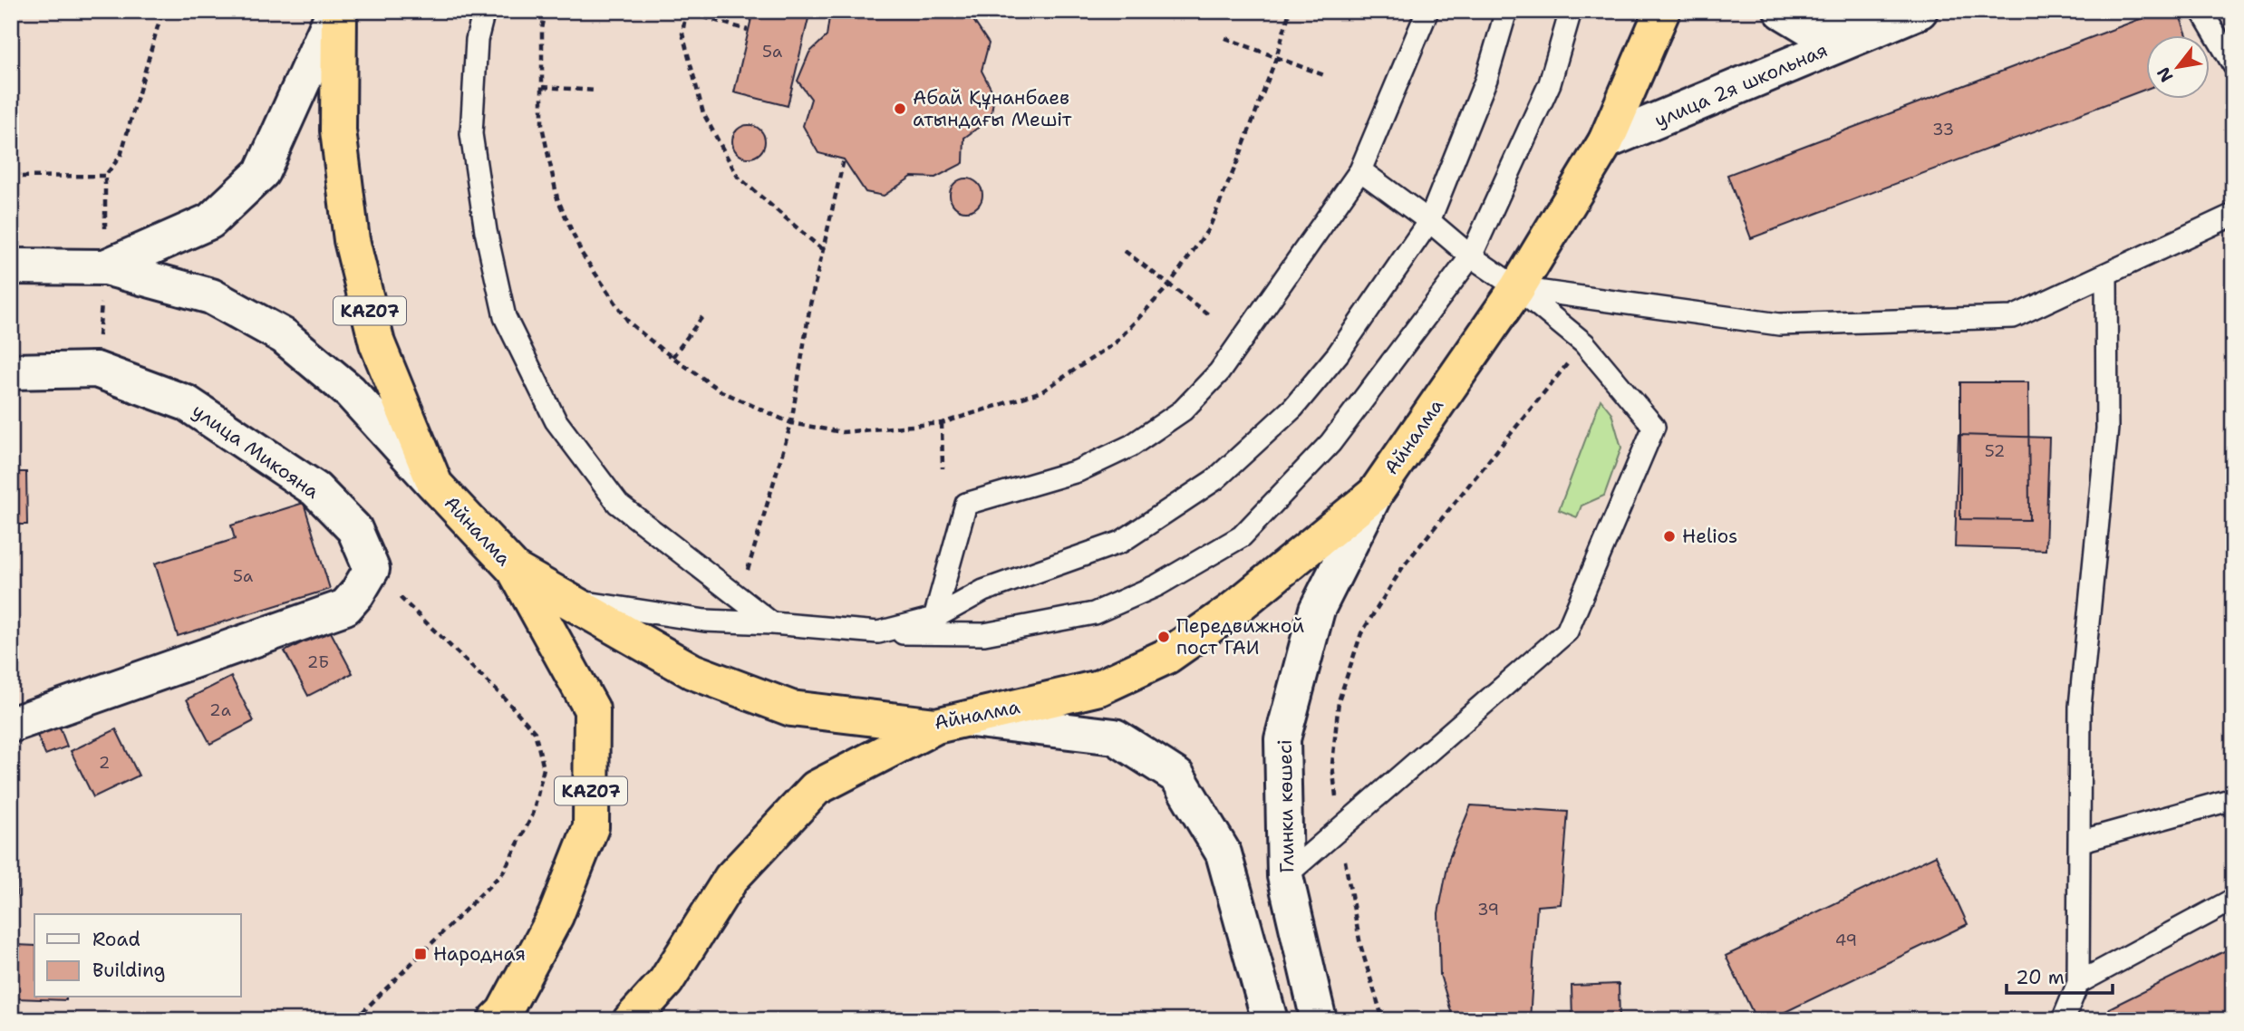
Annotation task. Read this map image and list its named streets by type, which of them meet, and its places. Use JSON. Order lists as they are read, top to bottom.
{
  "streets": {
    "highway": ["KAZ07", "Айналма"],
    "street": ["улица 2я школьная", "улица Микояна", "Глинки көшесі"]
  },
  "crossings": [
    ["улица 2я школьная", "Айналма"],
    ["KAZ07", "Айналма"],
    ["Айналма", "Глинки көшесі"]
  ],
  "places": {
    "other": ["Абай Құнанбаев атындағы Мешіт", "Helios", "Передвижной пост ГАИ"],
    "transit": ["Народная"]
  },
  "house_numbers": [
    "5а",
    "33",
    "52",
    "5а",
    "2Б",
    "2а",
    "2",
    "39",
    "49"
  ],
  "legend": ["Road", "Building"],
  "scale_bar": "20 m",
  "north": "bottom left"
}
